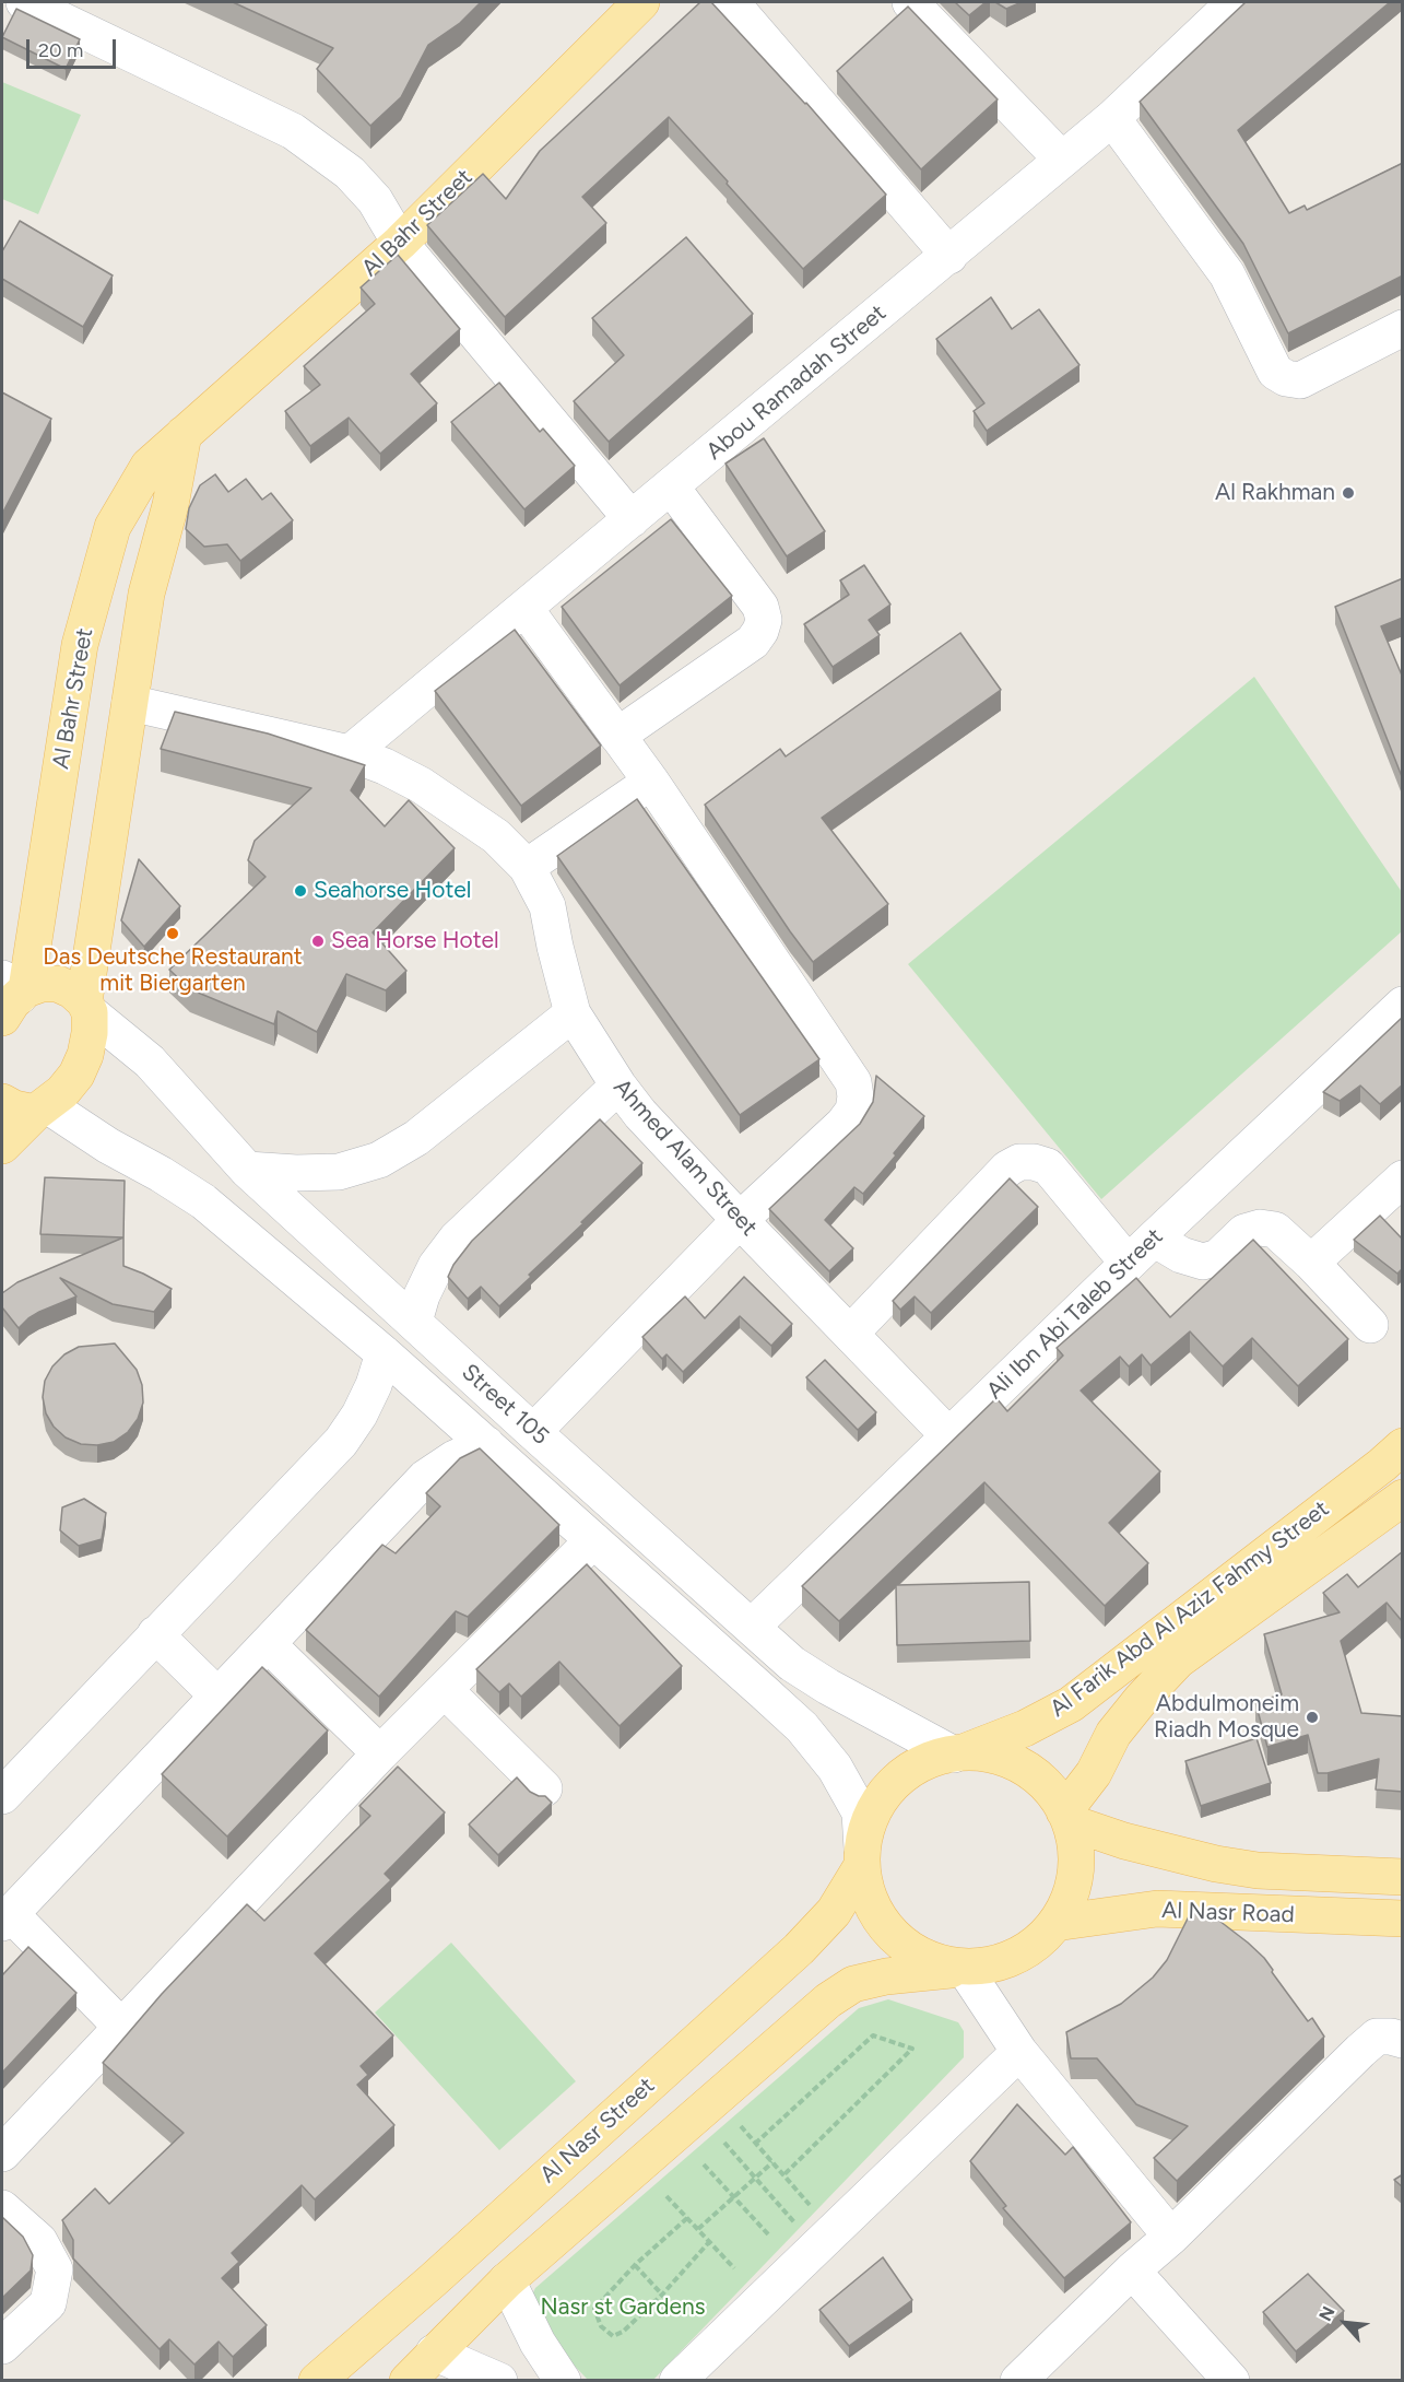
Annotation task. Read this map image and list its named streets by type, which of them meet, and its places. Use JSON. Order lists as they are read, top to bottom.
{
  "streets": {
    "main road": [
      "Al Bahr Street",
      "Al Farik Abd Al Aziz Fahmy Street",
      "Al Nasr Road",
      "Al Nasr Street"
    ],
    "street": [
      "Abou Ramadah Street",
      "Ahmed Alam Street",
      "Ali Ibn Abi Taleb Street",
      "Street 105"
    ]
  },
  "crossings": [
    ["Abou Ramadah Street", "Ahmed Alam Street"],
    ["Ahmed Alam Street", "Ali Ibn Abi Taleb Street"],
    ["Ali Ibn Abi Taleb Street", "Street 105"],
    ["Street 105", "Al Farik Abd Al Aziz Fahmy Street"],
    ["Street 105", "Al Nasr Road"],
    ["Street 105", "Al Nasr Street"],
    ["Al Farik Abd Al Aziz Fahmy Street", "Al Nasr Road"],
    ["Al Farik Abd Al Aziz Fahmy Street", "Al Nasr Street"],
    ["Al Nasr Road", "Al Nasr Street"]
  ],
  "parks": ["Nasr st Gardens"],
  "places": [
    "Al Rakhman",
    "Seahorse Hotel",
    "Das Deutsche Restaurant mit Biergarten",
    "Sea Horse Hotel",
    "Abdulmoneim Riadh Mosque"
  ],
  "scale_bar": "20 m",
  "north": "top left"
}
